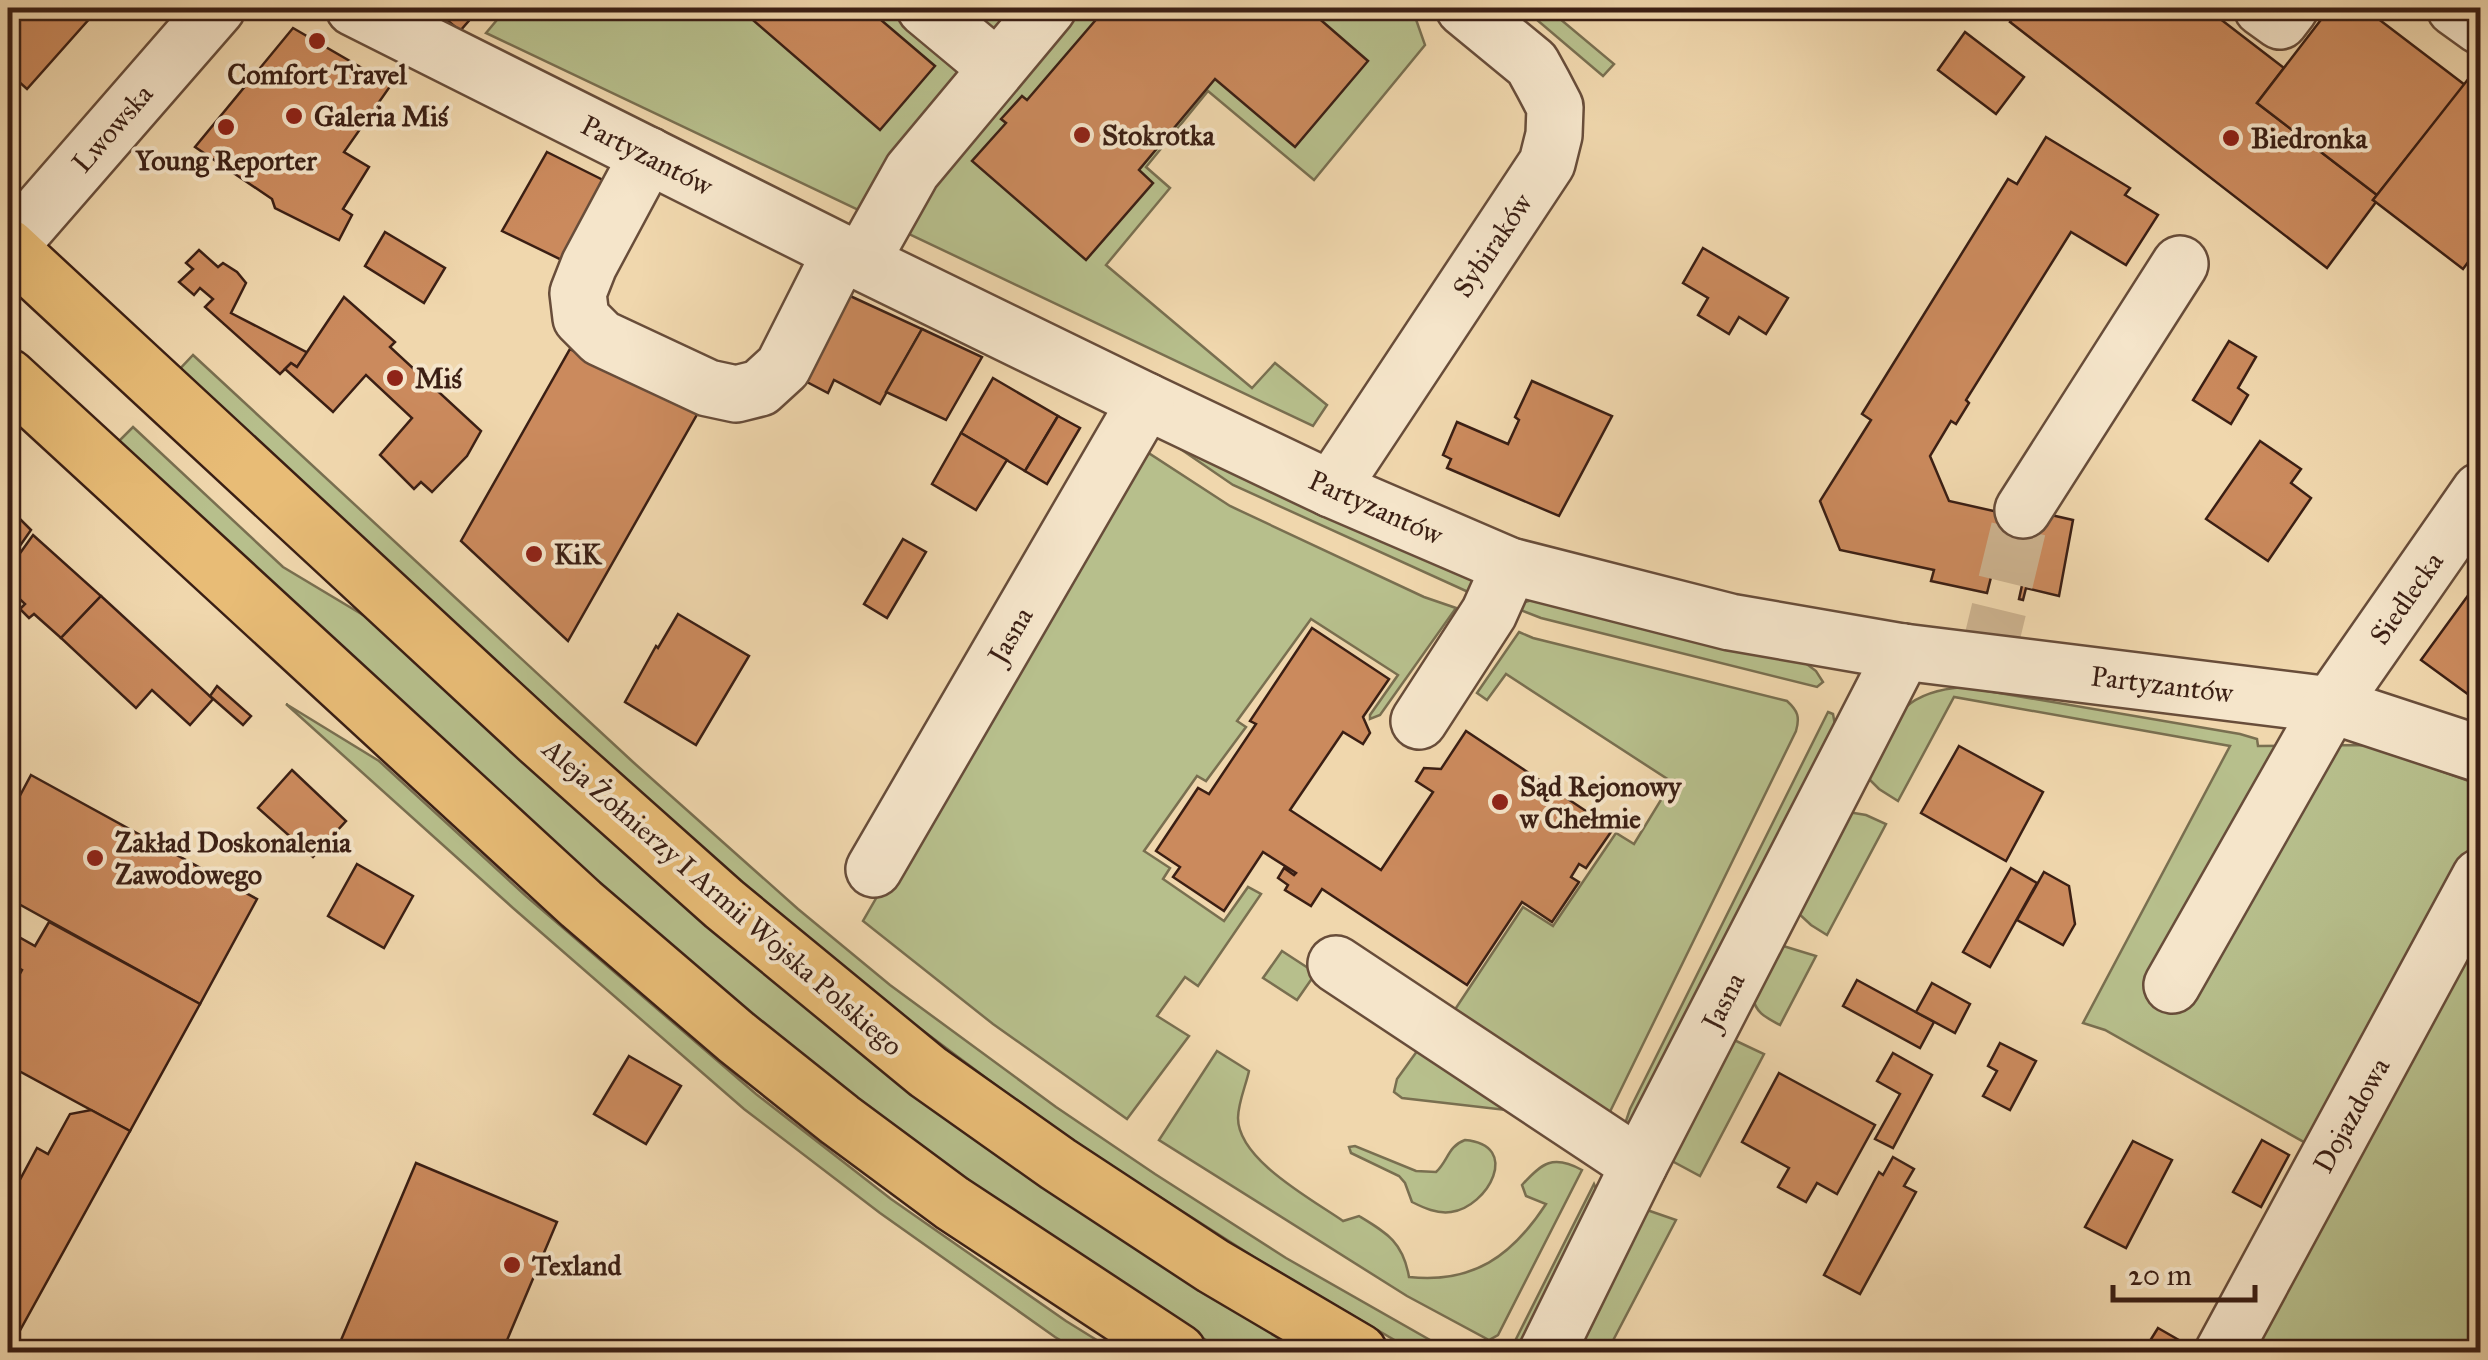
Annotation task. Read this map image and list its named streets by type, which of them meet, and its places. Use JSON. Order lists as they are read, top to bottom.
{
  "streets": {
    "main road": ["Aleja Żołnierzy I Armii Wojska Polskiego"],
    "street": [
      "Lwowska",
      "Partyzantów",
      "Sybiraków",
      "Siedlecka",
      "Jasna",
      "Dojazdowa"
    ]
  },
  "crossings": [
    ["Lwowska", "Aleja Żołnierzy I Armii Wojska Polskiego"],
    ["Partyzantów", "Sybiraków"],
    ["Partyzantów", "Siedlecka"],
    ["Partyzantów", "Jasna"]
  ],
  "places": [
    "Comfort Travel",
    "Galeria Miś",
    "Young Reporter",
    "Stokrotka",
    "Biedronka",
    "Miś",
    "KiK",
    "Sąd Rejonowy w Chełmie",
    "Zakład Doskonalenia Zawodowego",
    "Texland"
  ],
  "scale_bar": "20 m"
}
